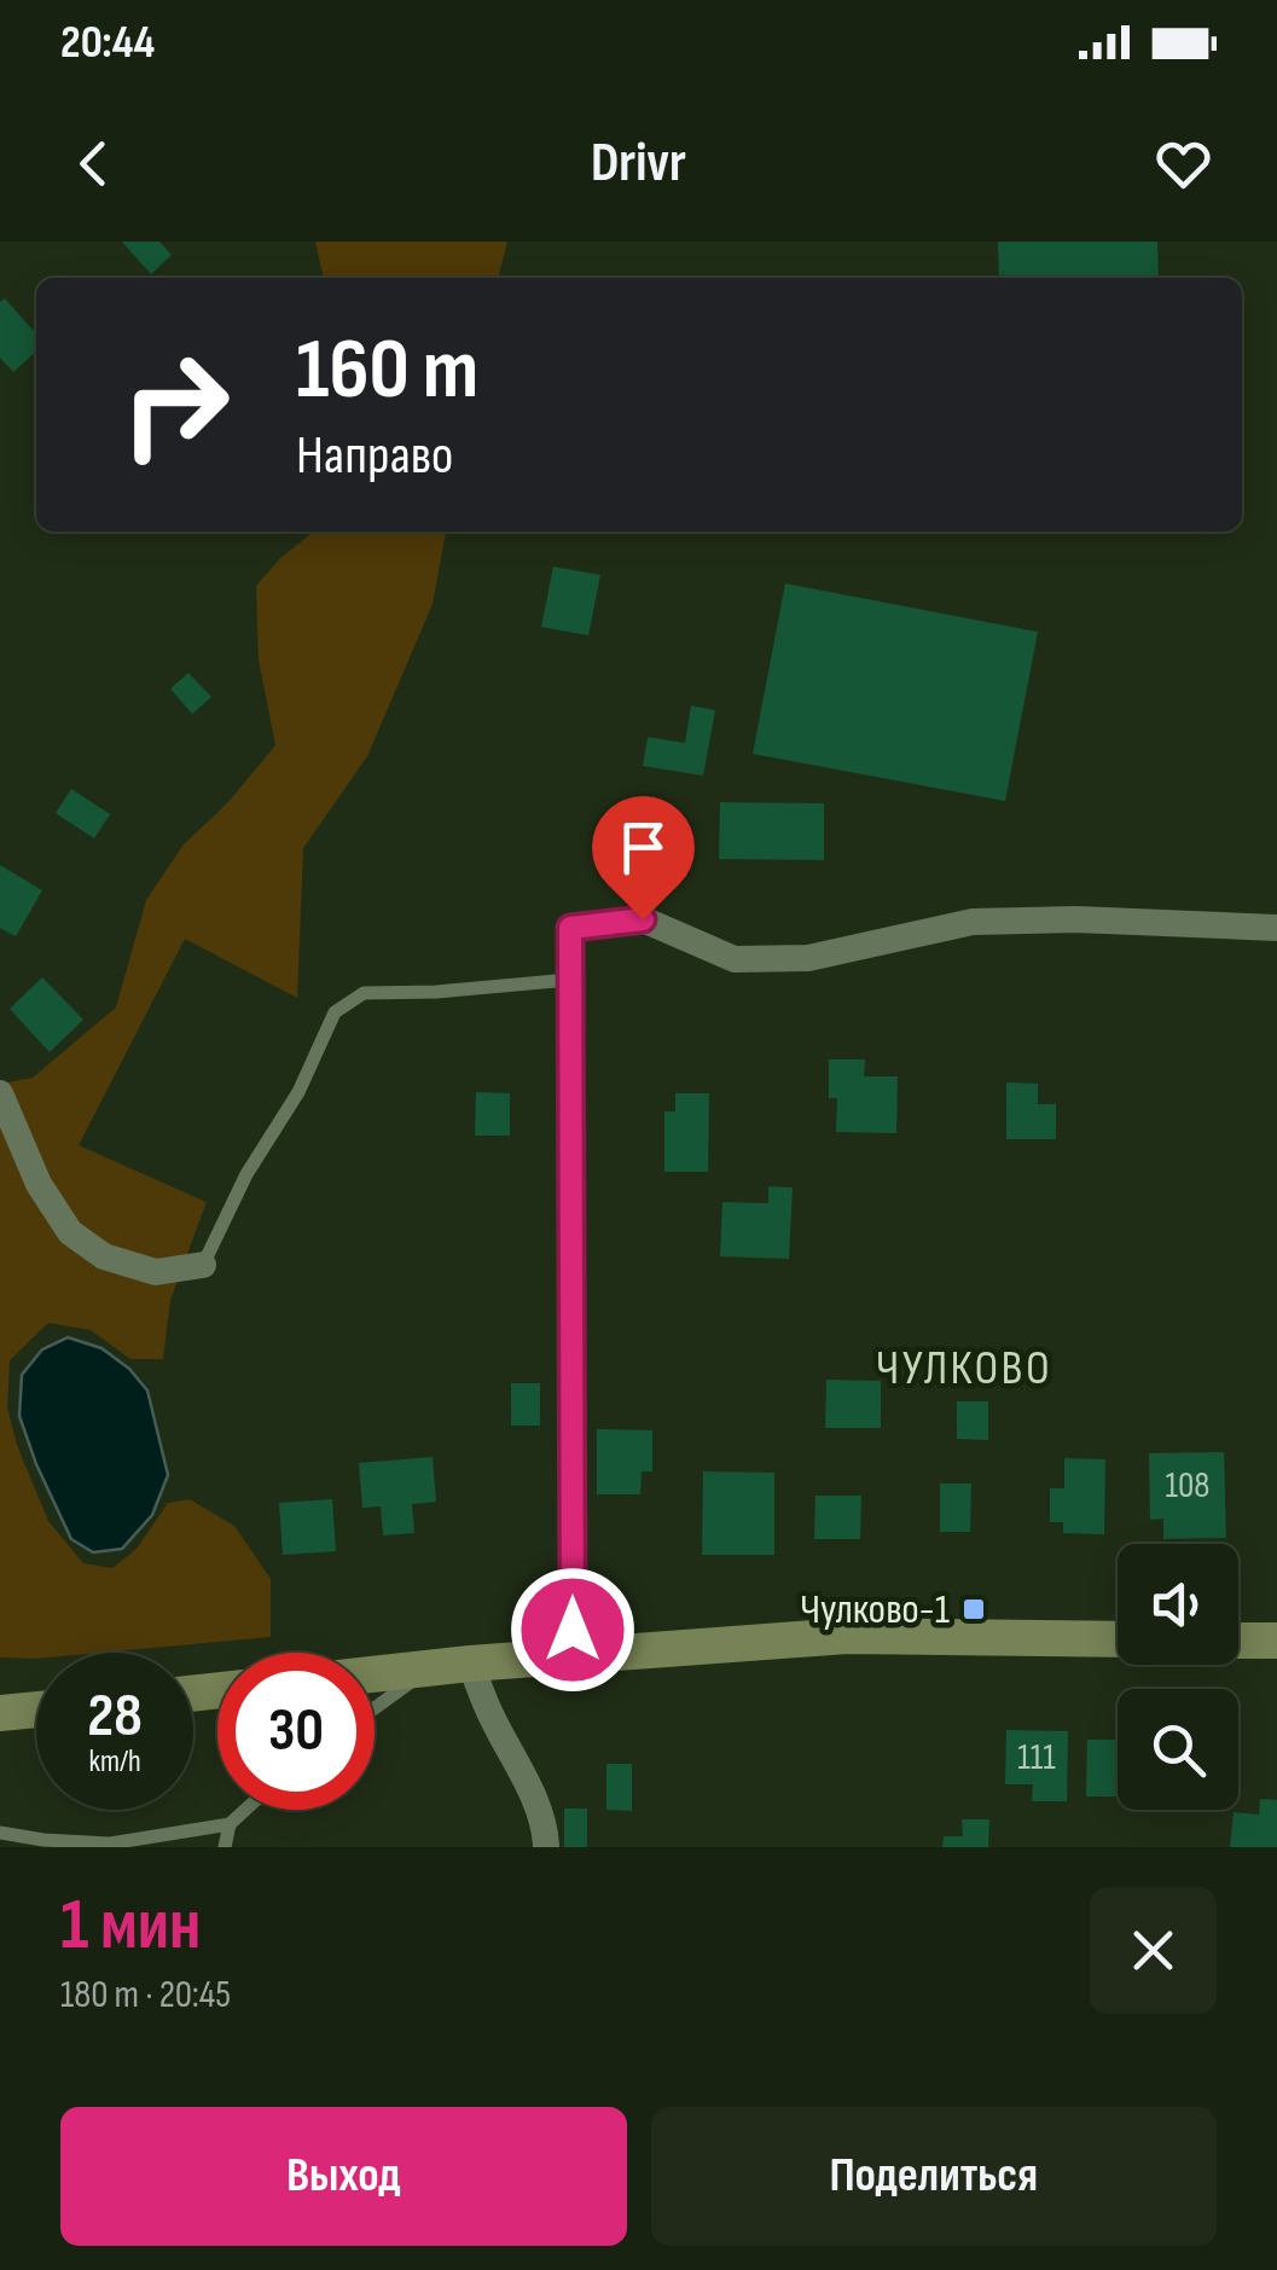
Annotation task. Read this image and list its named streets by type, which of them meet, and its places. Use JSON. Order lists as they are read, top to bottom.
{
  "districts": ["ЧУЛКОВО"],
  "places": {
    "transit": ["Чулково-1"]
  },
  "house_numbers": ["108", "111"],
  "page": {
    "status": "20:44",
    "header": "Drivr",
    "turn": ["160 m", "Направо"],
    "speed": "28 km/h",
    "limit": "30",
    "heading": ["1 мин", "180 m · 20:45"],
    "buttons": ["Выход", "Поделиться"]
  }
}
